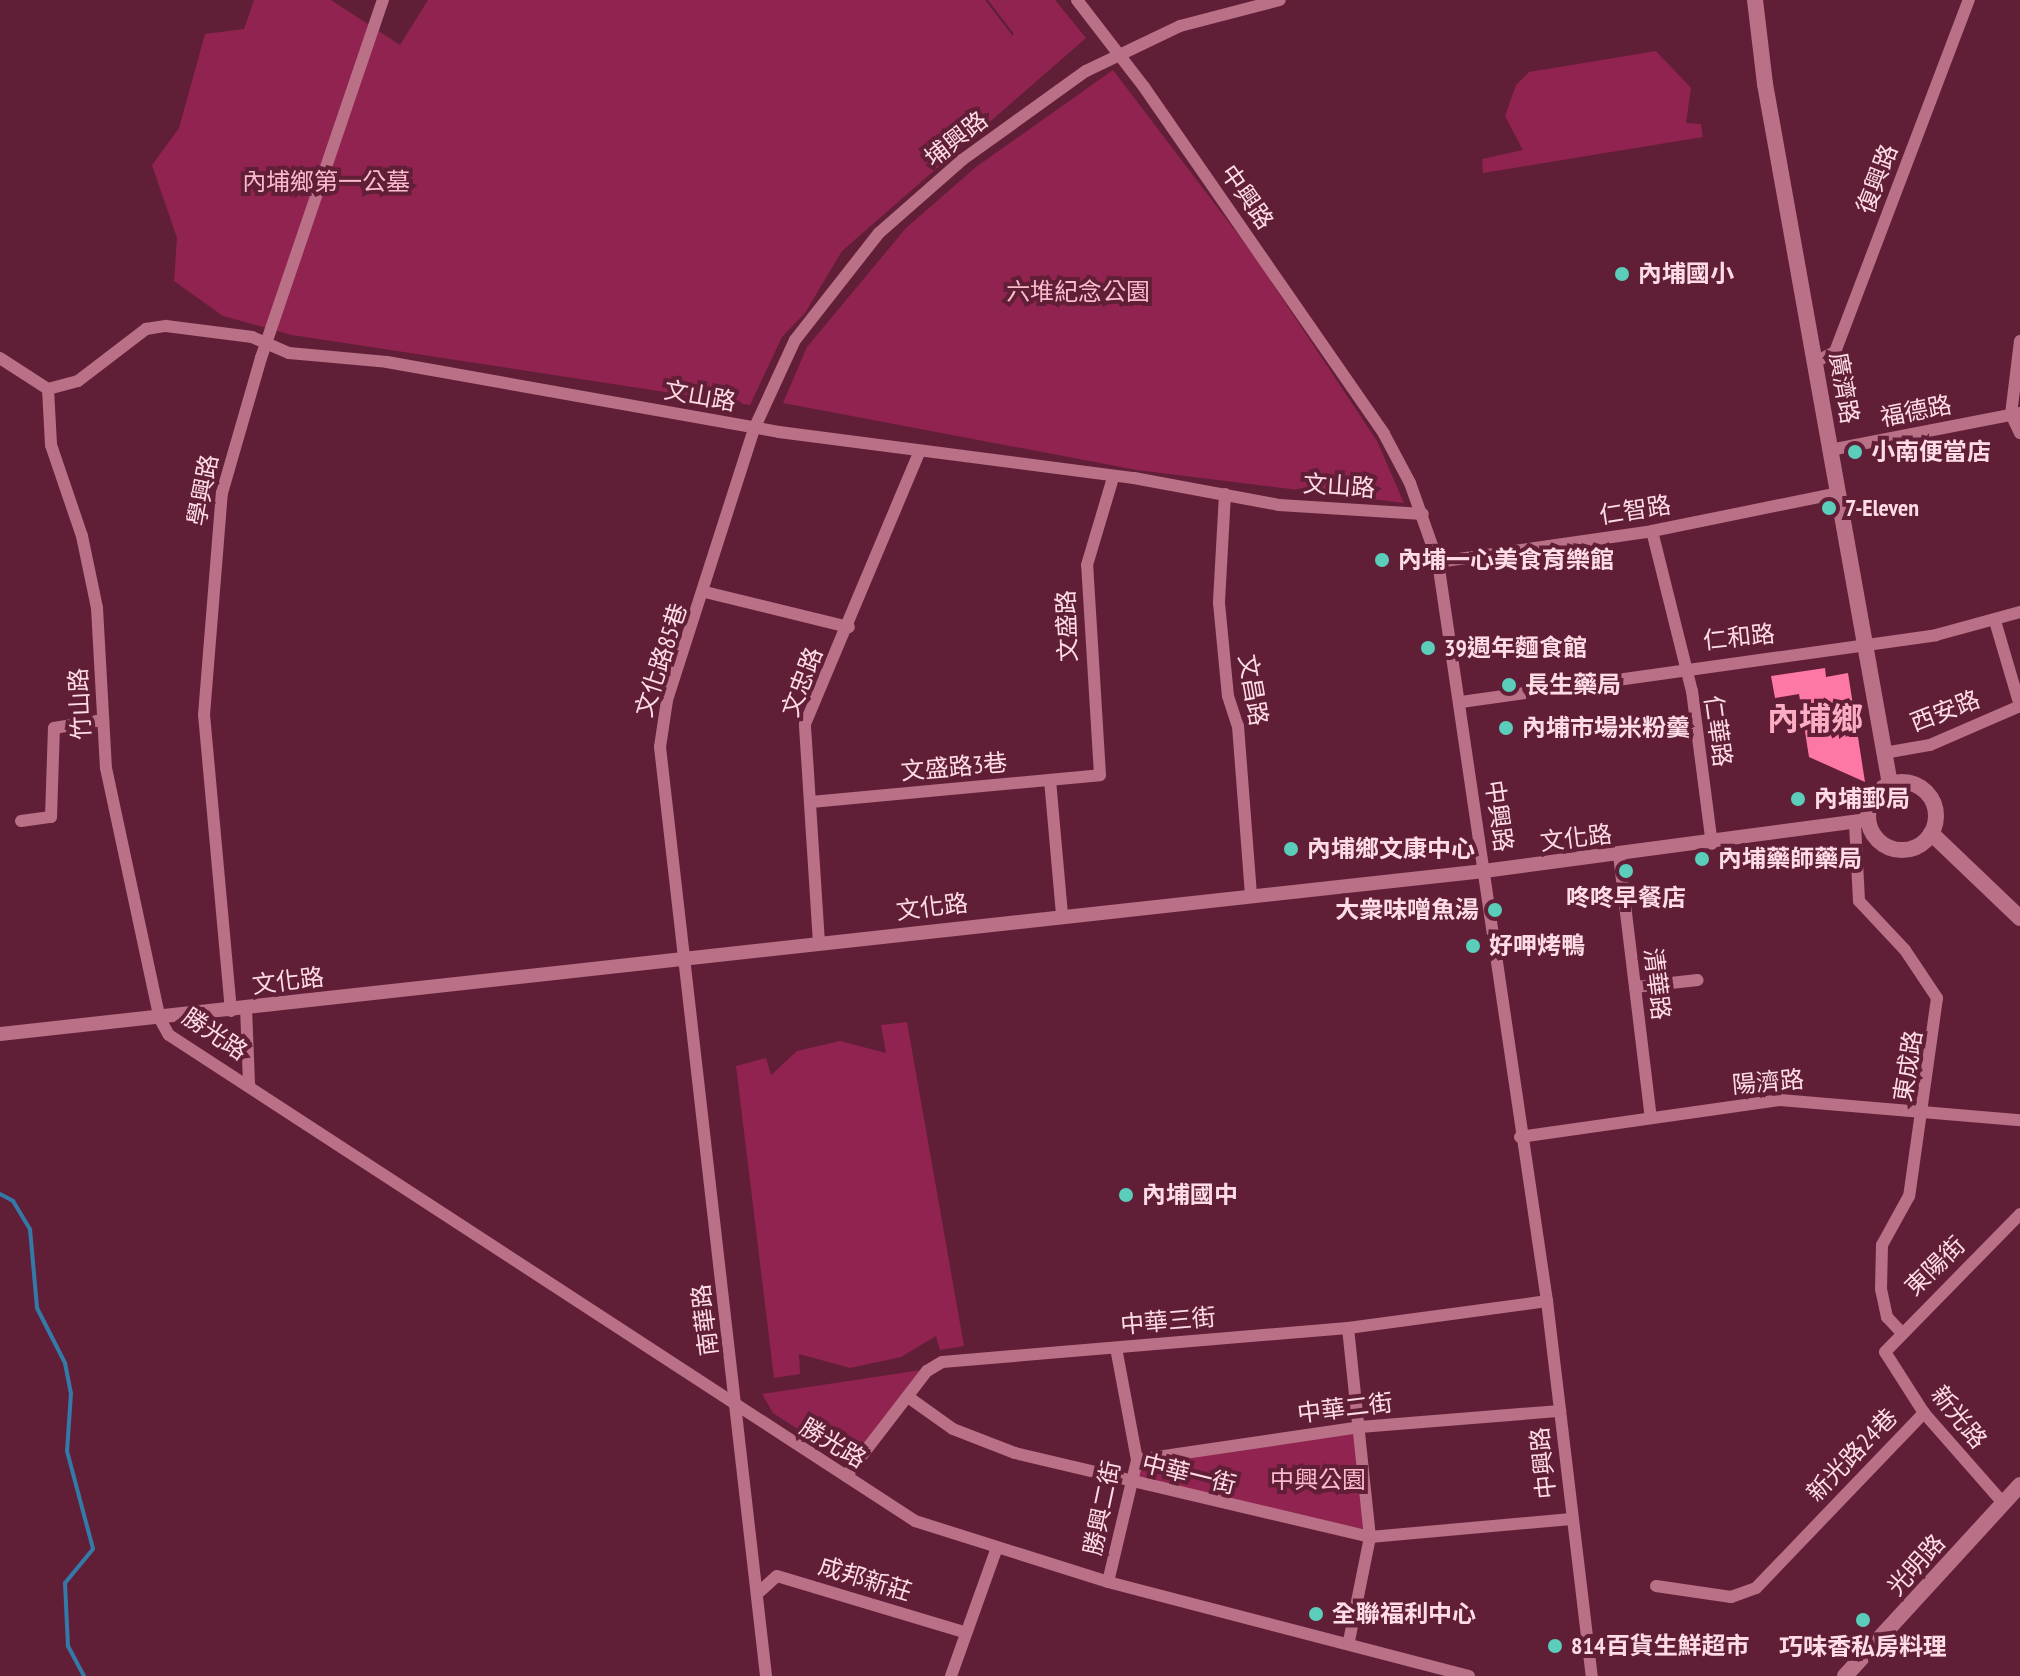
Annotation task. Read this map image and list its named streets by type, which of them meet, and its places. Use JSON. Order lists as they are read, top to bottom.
{
  "streets": {
    "main road": ["廣濟路", "光明路"],
    "street": [
      "埔興路",
      "復興路",
      "中興路",
      "文山路",
      "福德路",
      "學興路",
      "仁智路",
      "文盛路",
      "仁和路",
      "文化路85巷",
      "文忠路",
      "文昌路",
      "竹山路",
      "西安路",
      "仁華路",
      "文盛路3巷",
      "文化路",
      "清華路",
      "勝光路",
      "東成路",
      "陽濟路",
      "東陽街",
      "南華路",
      "中華三街",
      "中華二街",
      "新光路",
      "新光路24巷",
      "中華一街",
      "勝興二街",
      "成邦新莊"
    ]
  },
  "crossings": [
    ["埔興路", "中興路"],
    ["埔興路", "文山路"],
    ["埔興路", "文化路85巷"],
    ["復興路", "廣濟路"],
    ["中興路", "文山路"],
    ["中興路", "仁智路"],
    ["中興路", "仁和路"],
    ["中興路", "文化路"],
    ["中興路", "陽濟路"],
    ["中興路", "中華三街"],
    ["中興路", "中華二街"],
    ["中興路", "中華一街"],
    ["廣濟路", "福德路"],
    ["廣濟路", "仁智路"],
    ["廣濟路", "仁和路"],
    ["廣濟路", "西安路"],
    ["廣濟路", "文化路"],
    ["廣濟路", "東成路"],
    ["文山路", "學興路"],
    ["文山路", "文盛路"],
    ["文山路", "文化路85巷"],
    ["文山路", "文忠路"],
    ["文山路", "文昌路"],
    ["文山路", "竹山路"],
    ["學興路", "文化路"],
    ["學興路", "勝光路"],
    ["仁智路", "仁華路"],
    ["文盛路", "文盛路3巷"],
    ["仁和路", "仁華路"],
    ["文化路85巷", "文化路"],
    ["文化路85巷", "南華路"],
    ["文忠路", "文盛路3巷"],
    ["文忠路", "文化路"],
    ["文昌路", "文化路"],
    ["竹山路", "文化路"],
    ["竹山路", "勝光路"],
    ["仁華路", "文化路"],
    ["文化路", "清華路"],
    ["文化路", "勝光路"],
    ["文化路", "東成路"],
    ["文化路", "南華路"],
    ["清華路", "陽濟路"],
    ["勝光路", "南華路"],
    ["勝光路", "中華三街"],
    ["勝光路", "勝興二街"],
    ["東成路", "陽濟路"],
    ["東成路", "東陽街"],
    ["東陽街", "新光路"],
    ["南華路", "成邦新莊"],
    ["中華三街", "中華一街"],
    ["中華三街", "勝興二街"],
    ["中華二街", "勝興二街"],
    ["新光路", "新光路24巷"],
    ["新光路", "光明路"],
    ["中華一街", "勝興二街"]
  ],
  "districts": ["內埔鄉"],
  "parks": ["內埔鄉第一公墓", "六堆紀念公園", "中興公園"],
  "places": [
    "內埔國小",
    "小南便當店",
    "7-Eleven",
    "內埔一心美食育樂館",
    "39週年麵食館",
    "長生藥局",
    "內埔市場米粉羹",
    "內埔郵局",
    "內埔鄉文康中心",
    "內埔藥師藥局",
    "咚咚早餐店",
    "大衆味噌魚湯",
    "好呷烤鴨",
    "內埔國中",
    "全聯福利中心",
    "巧味香私房料理",
    "814百貨生鮮超市"
  ]
}
